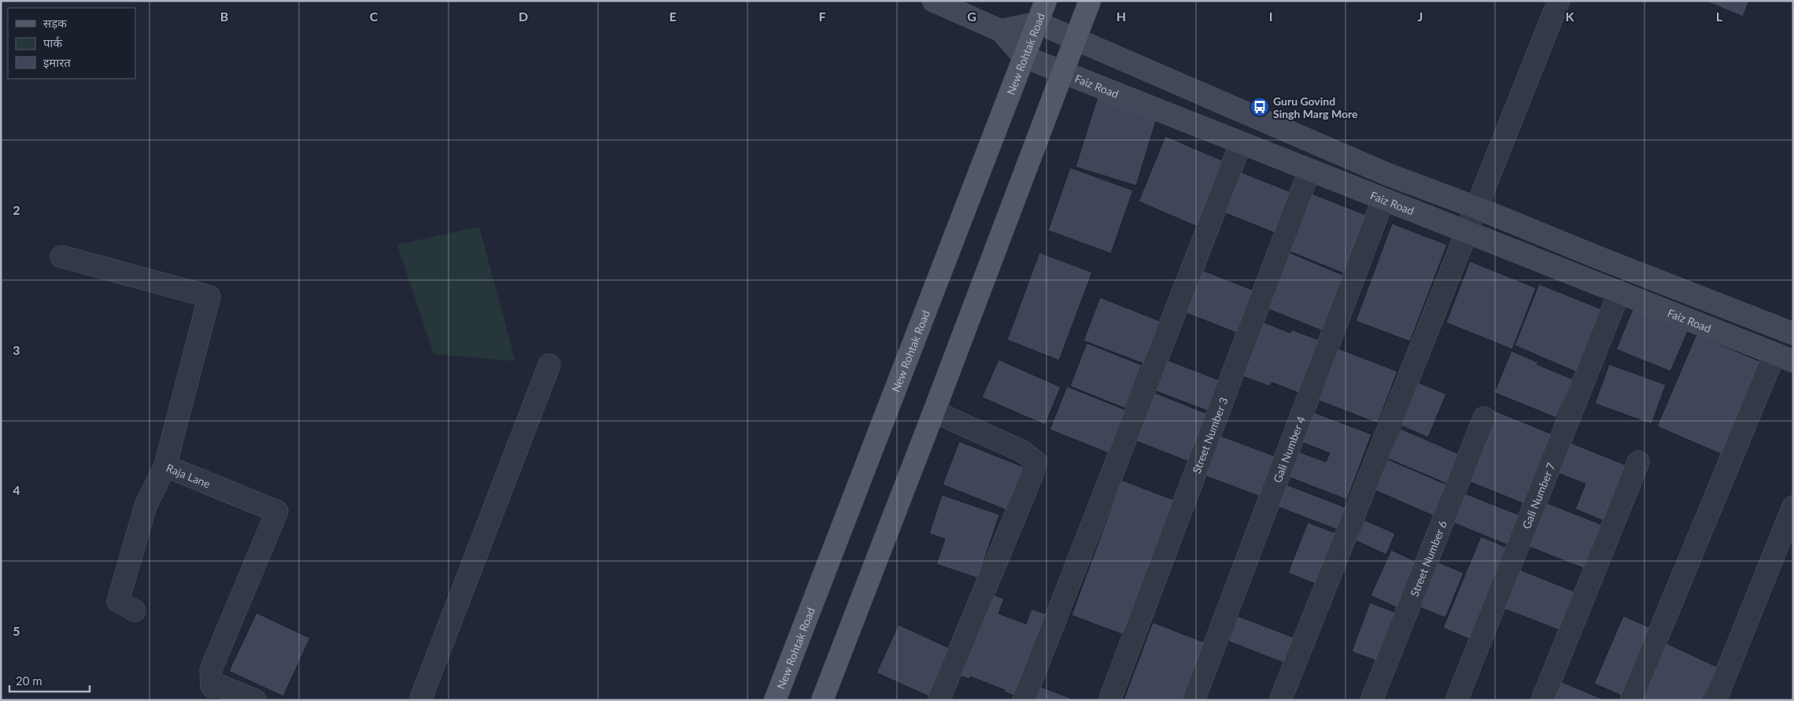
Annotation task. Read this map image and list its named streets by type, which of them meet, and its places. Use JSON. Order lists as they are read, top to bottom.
{
  "streets": {
    "main road": ["New Rohtak Road"],
    "street": [
      "Faiz Road",
      "Street Number 3",
      "Gali Number 4",
      "Raja Lane",
      "Gali Number 7",
      "Street Number 6"
    ]
  },
  "crossings": [
    ["New Rohtak Road", "Faiz Road"],
    ["Faiz Road", "Street Number 3"],
    ["Faiz Road", "Gali Number 4"],
    ["Faiz Road", "Gali Number 7"]
  ],
  "places": {
    "bus stop": ["Guru Govind Singh Marg More"]
  },
  "legend": ["सड़क", "पार्क", "इमारत"],
  "scale_bar": "20 m",
  "grid": {
    "columns": [
      "B",
      "C",
      "D",
      "E",
      "F",
      "G",
      "H",
      "I",
      "J",
      "K",
      "L"
    ],
    "rows": [
      "2",
      "3",
      "4",
      "5"
    ]
  }
}
